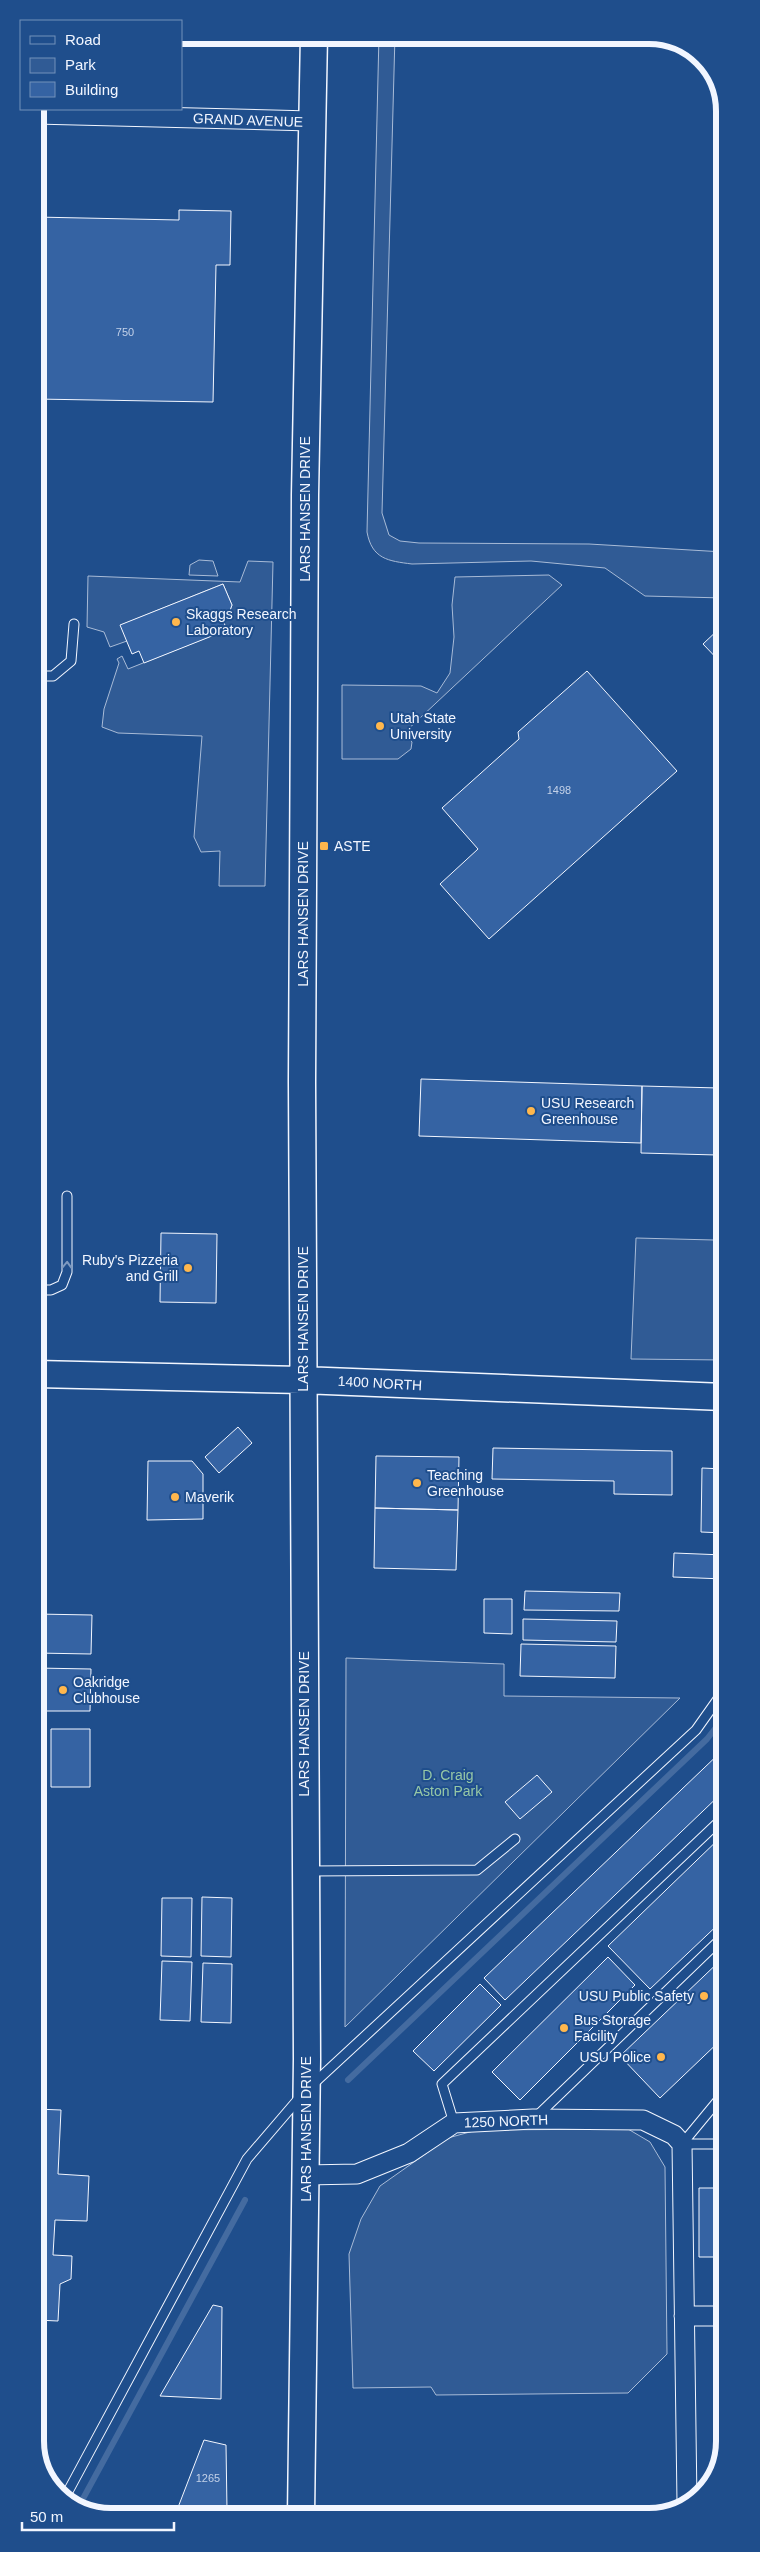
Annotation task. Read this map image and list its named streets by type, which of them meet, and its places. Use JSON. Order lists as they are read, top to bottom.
{
  "streets": {
    "main road": ["LARS HANSEN DRIVE", "1400 NORTH"],
    "street": ["GRAND AVENUE", "1250 NORTH"]
  },
  "crossings": [
    ["GRAND AVENUE", "LARS HANSEN DRIVE"],
    ["LARS HANSEN DRIVE", "1400 NORTH"],
    ["LARS HANSEN DRIVE", "1250 NORTH"]
  ],
  "parks": ["D. Craig Aston Park"],
  "places": {
    "other": [
      "Skaggs Research Laboratory",
      "Utah State University",
      "USU Research Greenhouse",
      "Ruby's Pizzeria and Grill",
      "Teaching Greenhouse",
      "Maverik",
      "Oakridge Clubhouse",
      "USU Public Safety",
      "Bus Storage Facility",
      "USU Police"
    ],
    "transit": ["ASTE"]
  },
  "house_numbers": ["750", "1498", "1265"],
  "legend": ["Road", "Park", "Building"],
  "scale_bar": "50 m"
}
